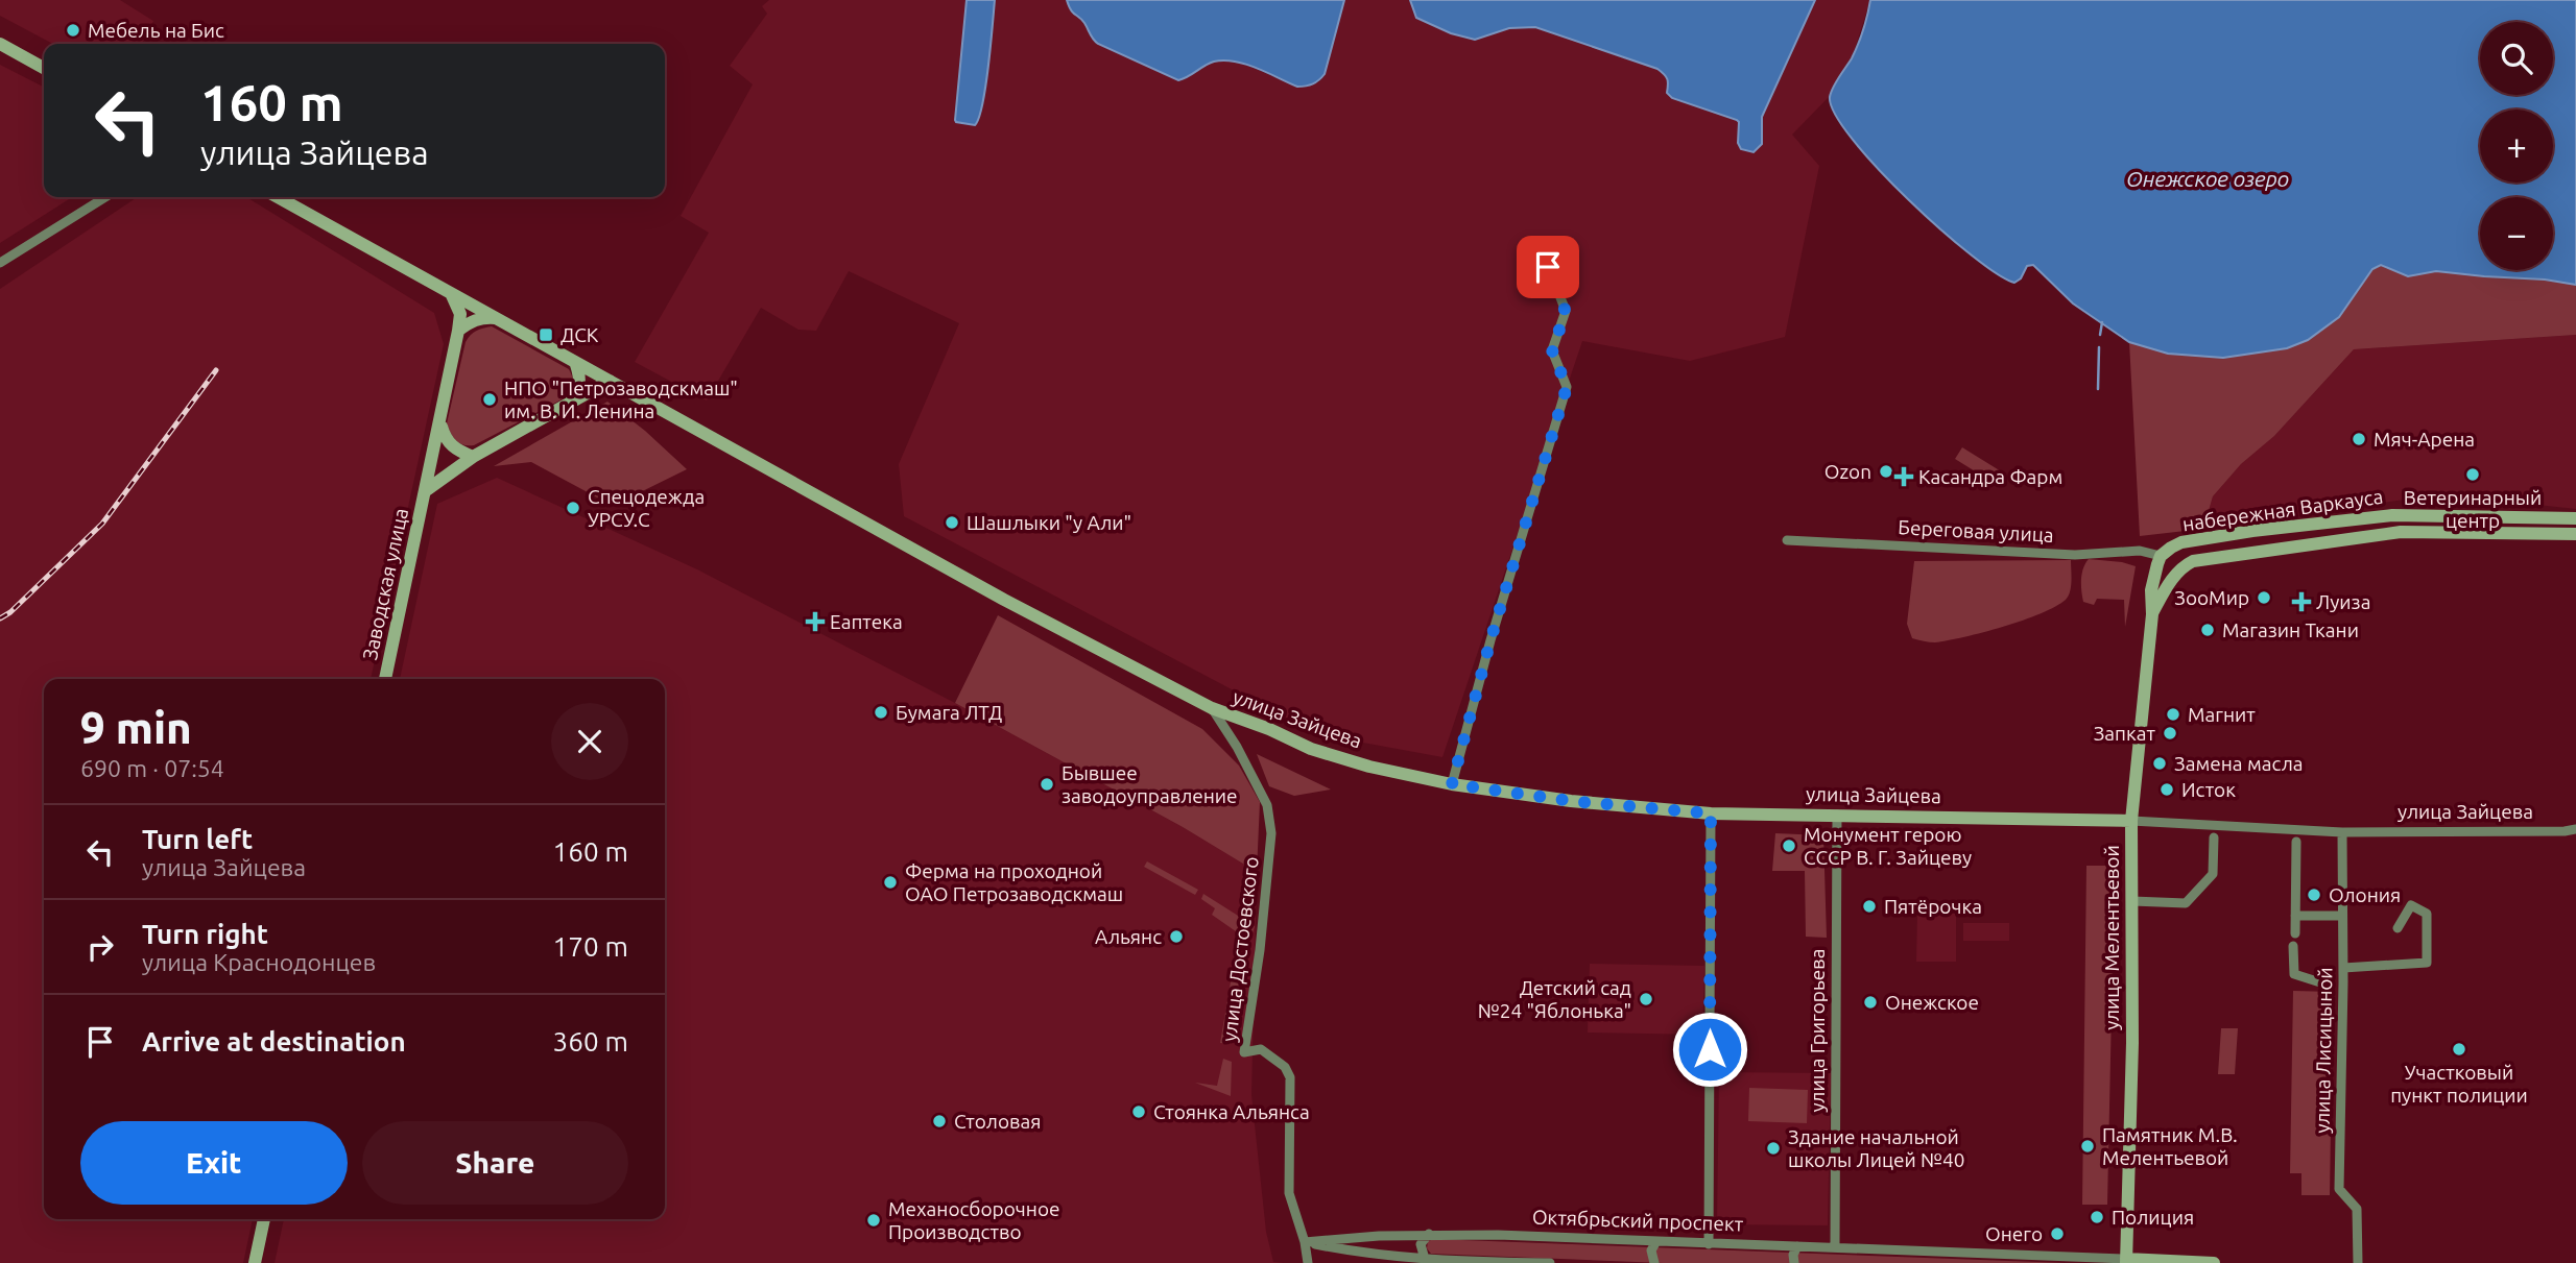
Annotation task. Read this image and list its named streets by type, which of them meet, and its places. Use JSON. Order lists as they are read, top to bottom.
{
  "streets": {
    "main road": [
      "набережная Варкауса",
      "Заводская улица",
      "улица Зайцева",
      "улица Мелентьевой",
      "Октябрьский проспект"
    ],
    "street": [
      "Береговая улица",
      "улица Достоевского",
      "улица Григорьева",
      "улица Лисицыной"
    ]
  },
  "crossings": [
    ["набережная Варкауса", "Береговая улица"],
    ["улица Зайцева", "улица Мелентьевой"],
    ["улица Зайцева", "улица Достоевского"],
    ["улица Зайцева", "улица Григорьева"],
    ["улица Зайцева", "улица Лисицыной"],
    ["улица Мелентьевой", "Октябрьский проспект"],
    ["улица Достоевского", "Октябрьский проспект"],
    ["улица Григорьева", "Октябрьский проспект"]
  ],
  "water": ["Онежское озеро"],
  "places": {
    "other": [
      "Мебель на Бис",
      "НПО \"Петрозаводскмаш\" им. В. И. Ленина",
      "Мяч-Арена",
      "Ozon",
      "Ветеринарный центр",
      "Спецодежда УРСУ.С",
      "Шашлыки \"у Али\"",
      "ЗооМир",
      "Магазин Ткани",
      "Бумага ЛТД",
      "Магнит",
      "Запкат",
      "Замена масла",
      "Бывшее заводоуправление",
      "Исток",
      "Монумент герою СССР В. Г. Зайцеву",
      "Ферма на проходной ОАО Петрозаводскмаш",
      "Олония",
      "Пятёрочка",
      "Альянс",
      "Детский сад №24 \"Яблонька\"",
      "Онежское",
      "Участковый пункт полиции",
      "Стоянка Альянса",
      "Столовая",
      "Памятник М.В. Мелентьевой",
      "Здание начальной школы Лицей №40",
      "Полиция",
      "Механосборочное Производство",
      "Онего"
    ],
    "transit": ["ДСК"],
    "health": ["Касандра Фарм", "Луиза", "Еаптека"]
  },
  "page": {
    "map_buttons": ["+", "−"],
    "turn": ["160 m", "улица Зайцева"],
    "heading": ["9 min", "690 m · 07:54"],
    "list": [
      {
        "name": "Turn left",
        "note": "улица Зайцева",
        "value": "160 m"
      },
      {
        "name": "Turn right",
        "note": "улица Краснодонцев",
        "value": "170 m"
      },
      {
        "name": "Arrive at destination",
        "value": "360 m"
      }
    ],
    "buttons": ["Exit", "Share"]
  }
}
